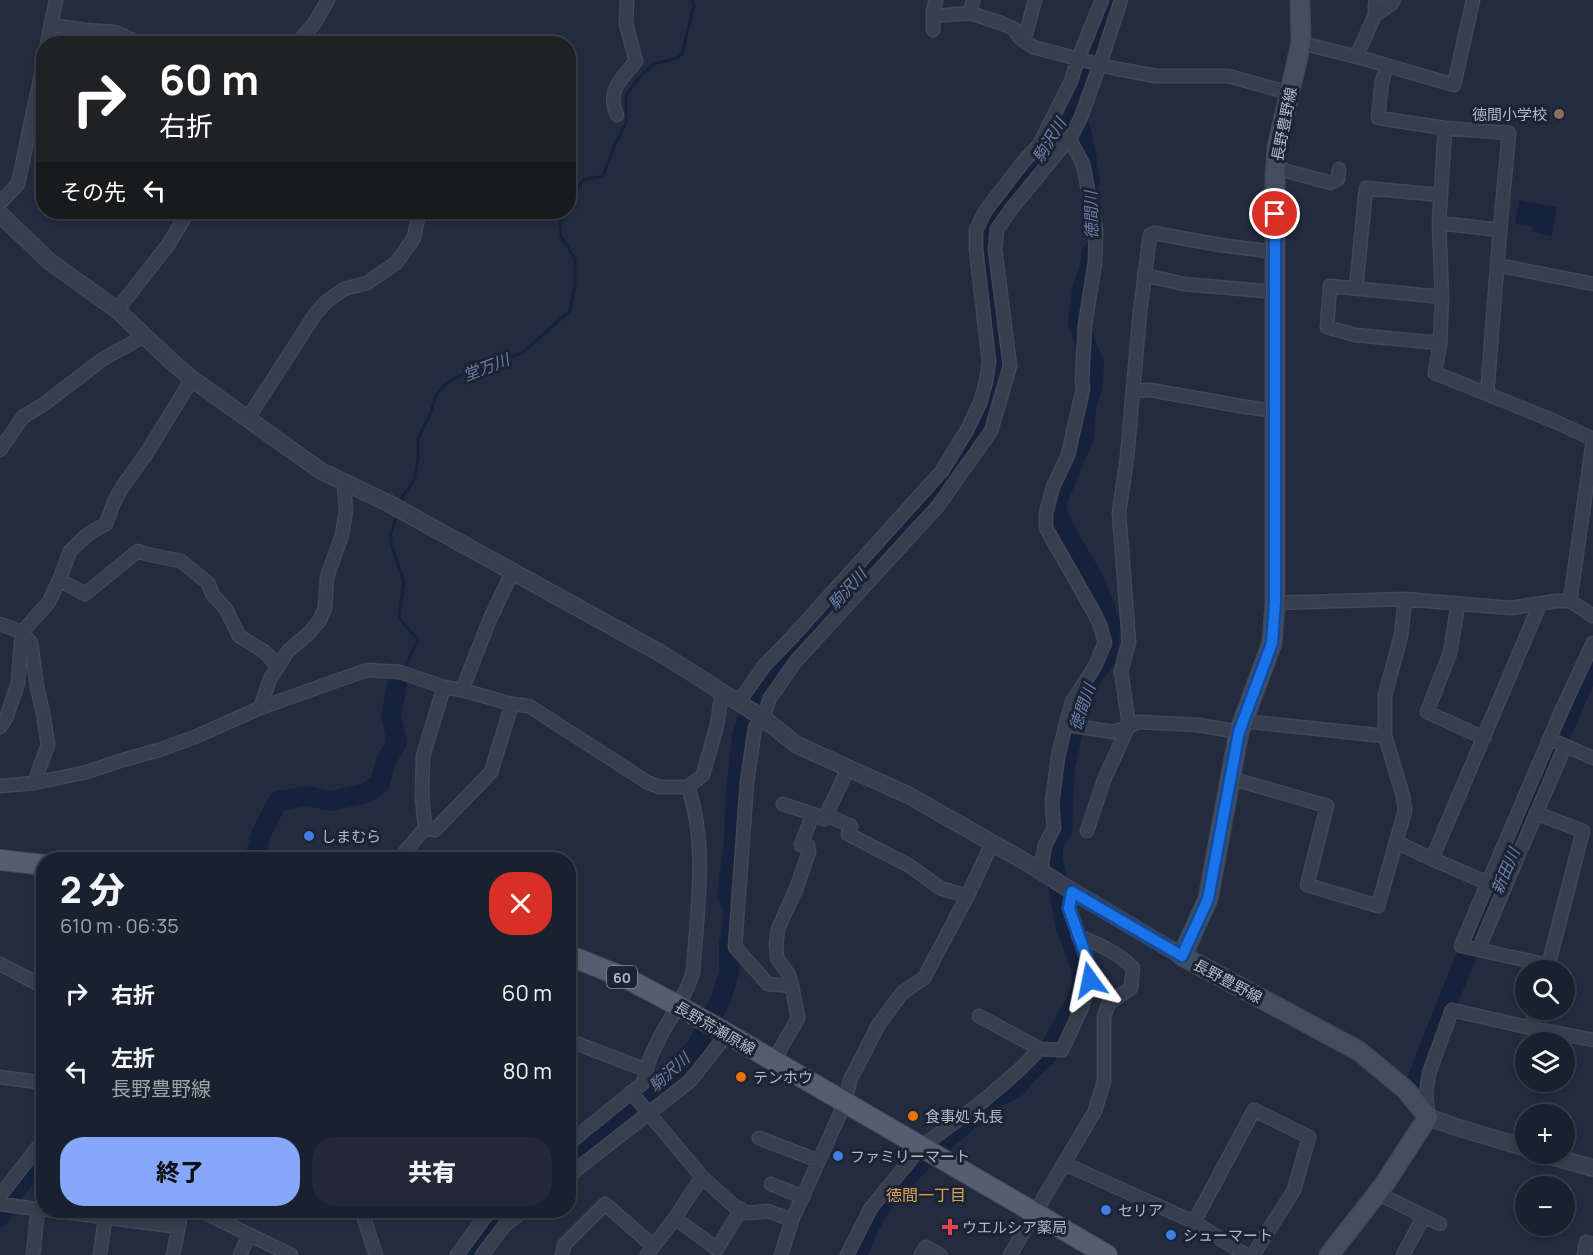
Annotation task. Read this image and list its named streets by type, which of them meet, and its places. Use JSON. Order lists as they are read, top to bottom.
{
  "streets": {
    "main road": ["長野豊野線", "60", "長野荒瀬原線"]
  },
  "districts": ["徳間一丁目"],
  "water": [
    "駒沢川",
    "徳間川",
    "堂万川",
    "新田川"
  ],
  "places": {
    "other": [
      "徳間小学校",
      "しまむら",
      "テンホウ",
      "食事処 丸長",
      "ファミリーマート",
      "セリア",
      "シューマート"
    ],
    "health": ["ウエルシア薬局"]
  },
  "page": {
    "turn": ["60 m", "右折"],
    "then": "その先",
    "heading": ["2 分", "610 m · 06:35"],
    "list": [
      {
        "name": "右折",
        "value": "60 m"
      },
      {
        "name": "左折",
        "note": "長野豊野線",
        "value": "80 m"
      }
    ],
    "map_buttons": ["+", "−"],
    "buttons": ["終了", "共有"]
  }
}
